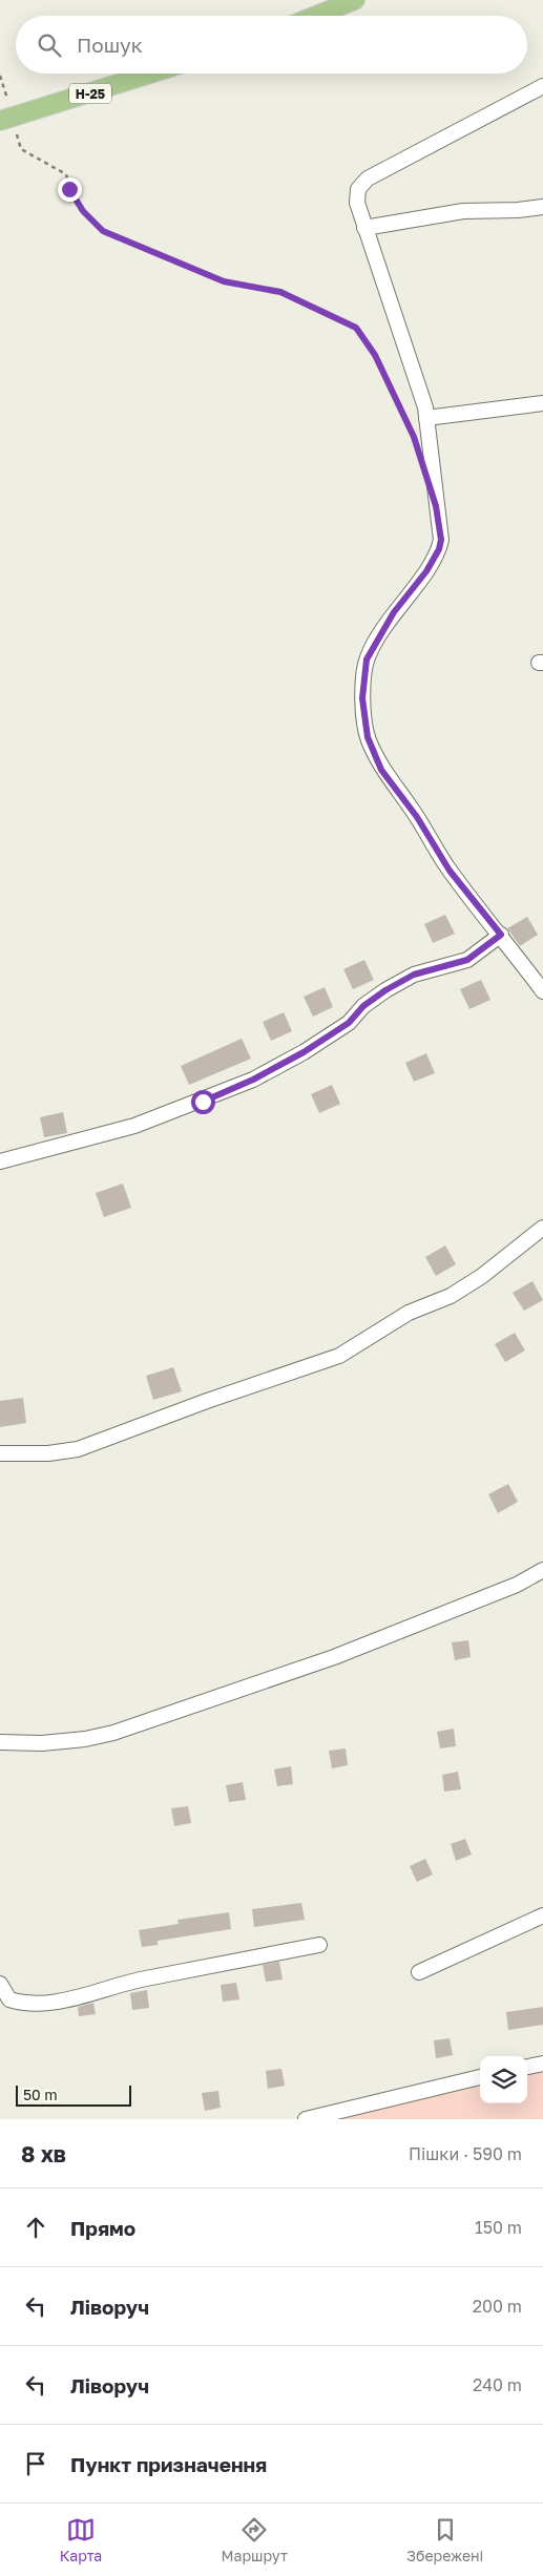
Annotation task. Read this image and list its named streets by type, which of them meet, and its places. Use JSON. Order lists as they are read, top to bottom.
{
  "streets": {
    "main road": ["Н-25"]
  },
  "scale_bar": "50 m",
  "page": {
    "search": "Пошук",
    "scale": "50 m",
    "heading": ["8 хв", "Пішки · 590 m"],
    "list": [
      ["Прямо", "150 m"],
      ["Ліворуч", "200 m"],
      ["Ліворуч", "240 m"],
      "Пункт призначення"
    ],
    "nav": ["Карта", "Маршрут", "Збережені"]
  }
}
